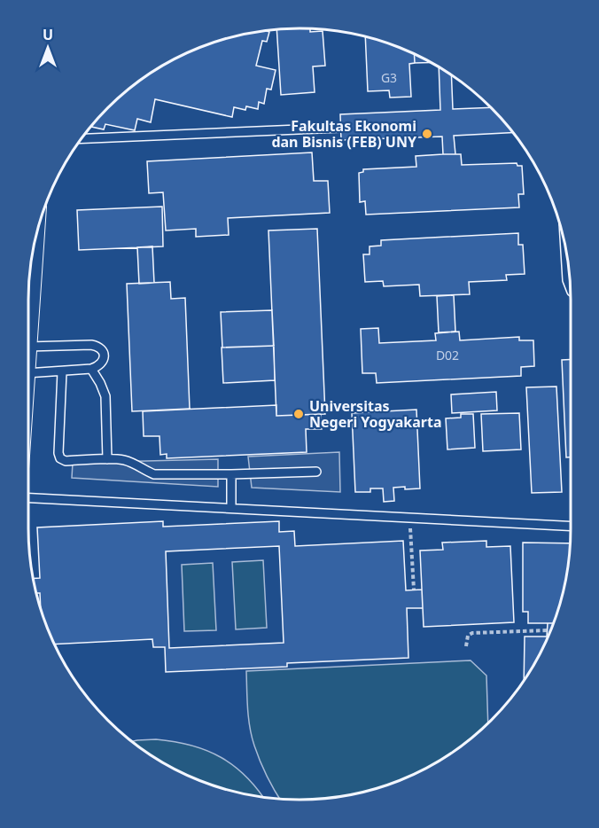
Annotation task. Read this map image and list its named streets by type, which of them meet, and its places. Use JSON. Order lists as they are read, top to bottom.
{
  "places": ["Fakultas Ekonomi dan Bisnis (FEB) UNY", "Universitas Negeri Yogyakarta"],
  "house_numbers": ["G3", "D02"],
  "north": "top"
}
